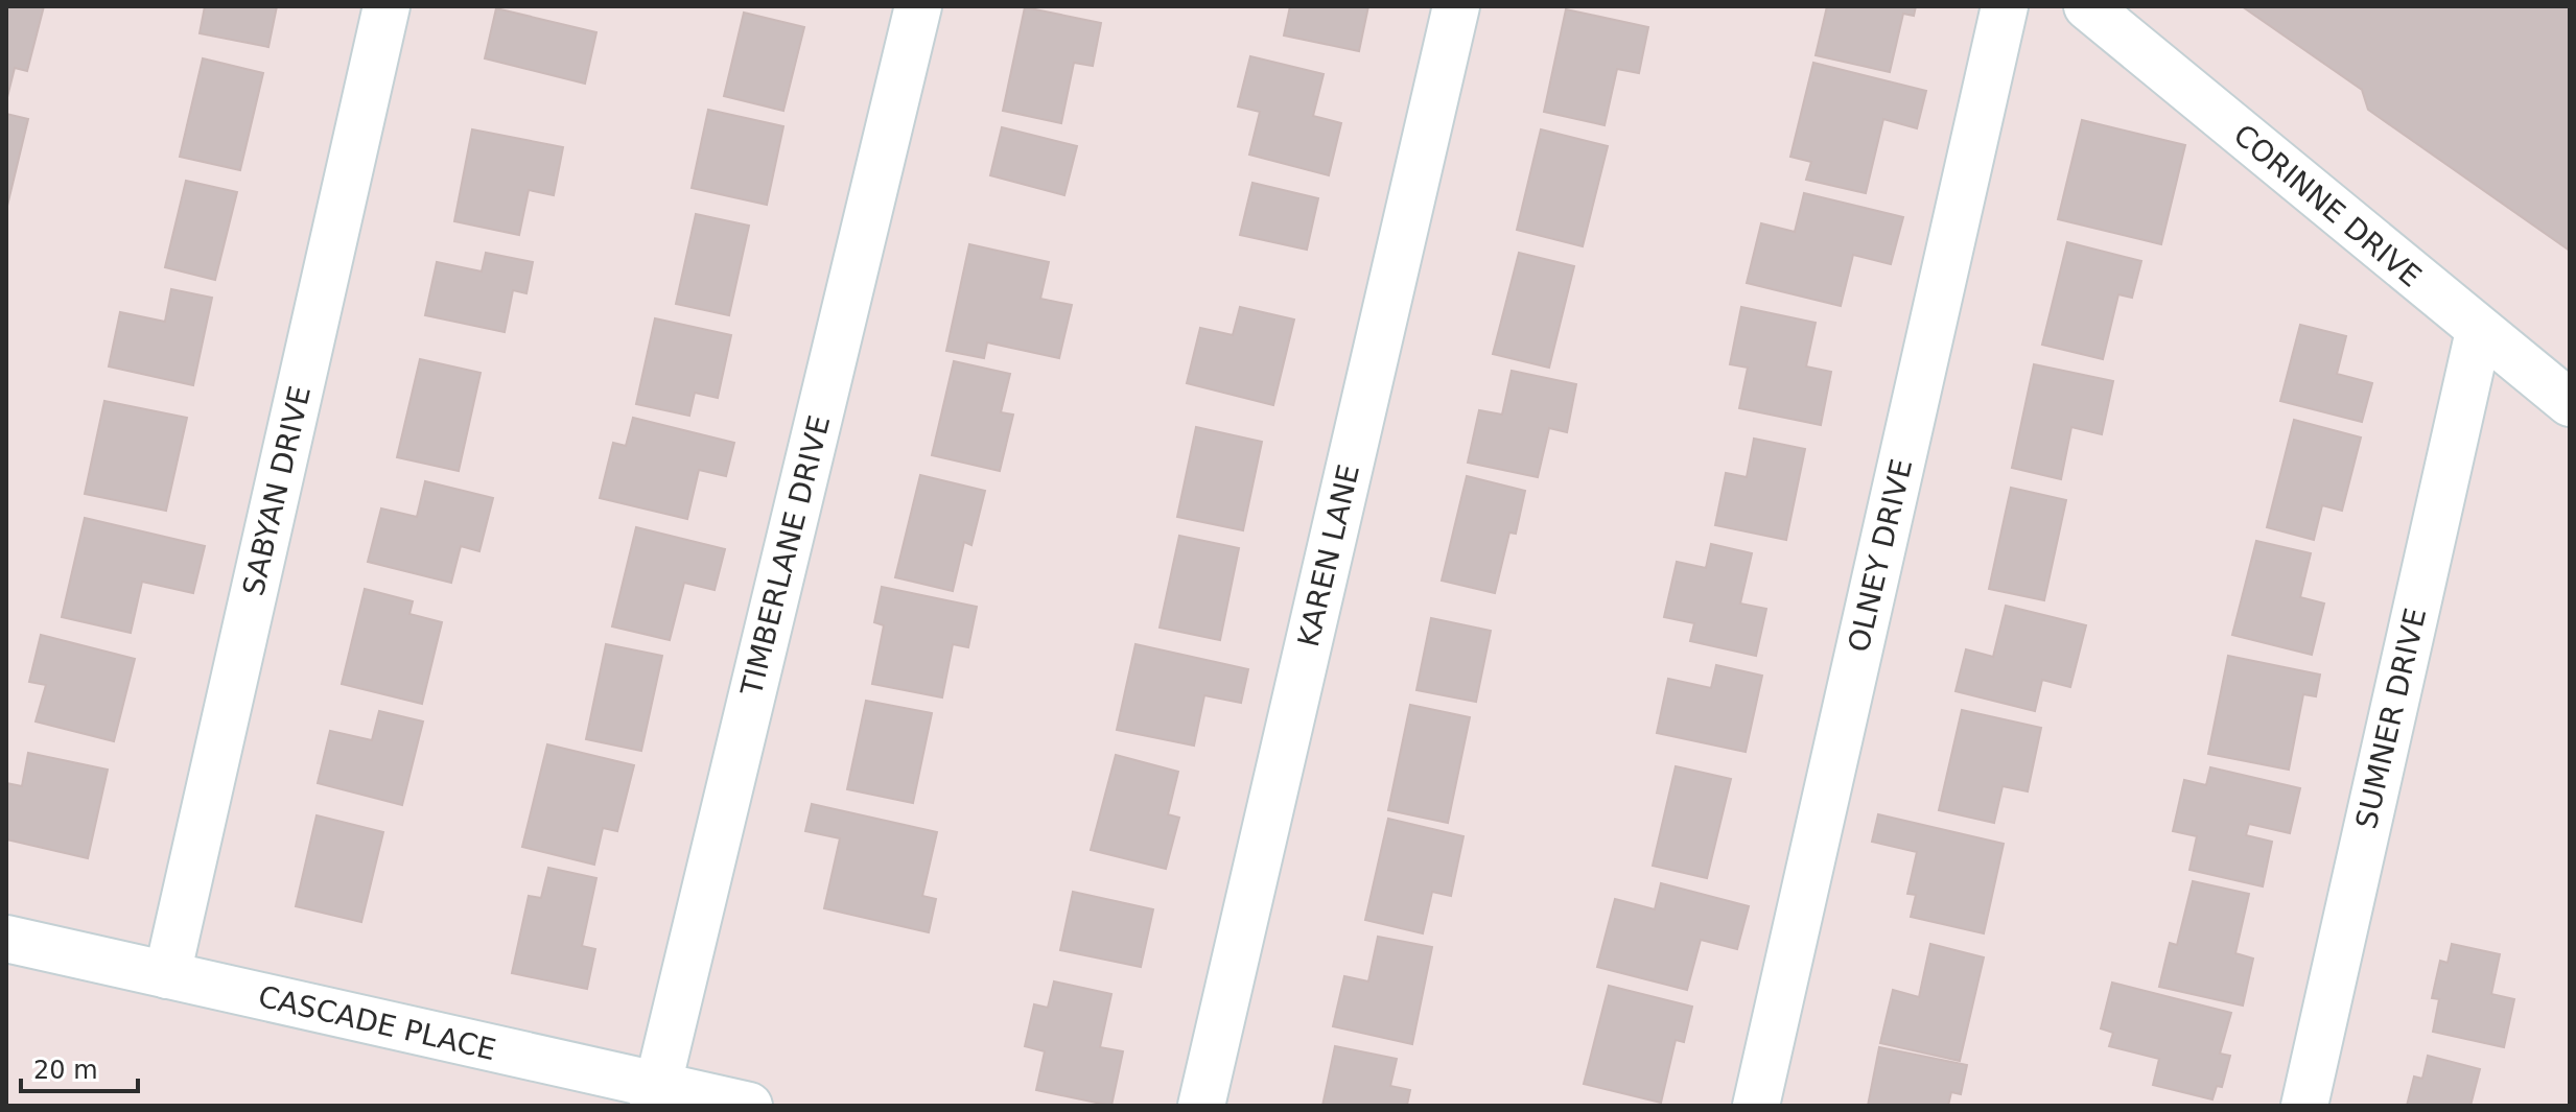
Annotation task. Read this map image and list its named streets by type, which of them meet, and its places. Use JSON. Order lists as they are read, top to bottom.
{
  "streets": {
    "street": [
      "CORINNE DRIVE",
      "SABYAN DRIVE",
      "TIMBERLANE DRIVE",
      "KAREN LANE",
      "OLNEY DRIVE",
      "SUMNER DRIVE",
      "CASCADE PLACE"
    ]
  },
  "crossings": [
    ["CORINNE DRIVE", "SUMNER DRIVE"],
    ["SABYAN DRIVE", "CASCADE PLACE"],
    ["TIMBERLANE DRIVE", "CASCADE PLACE"]
  ],
  "scale_bar": "20 m"
}
